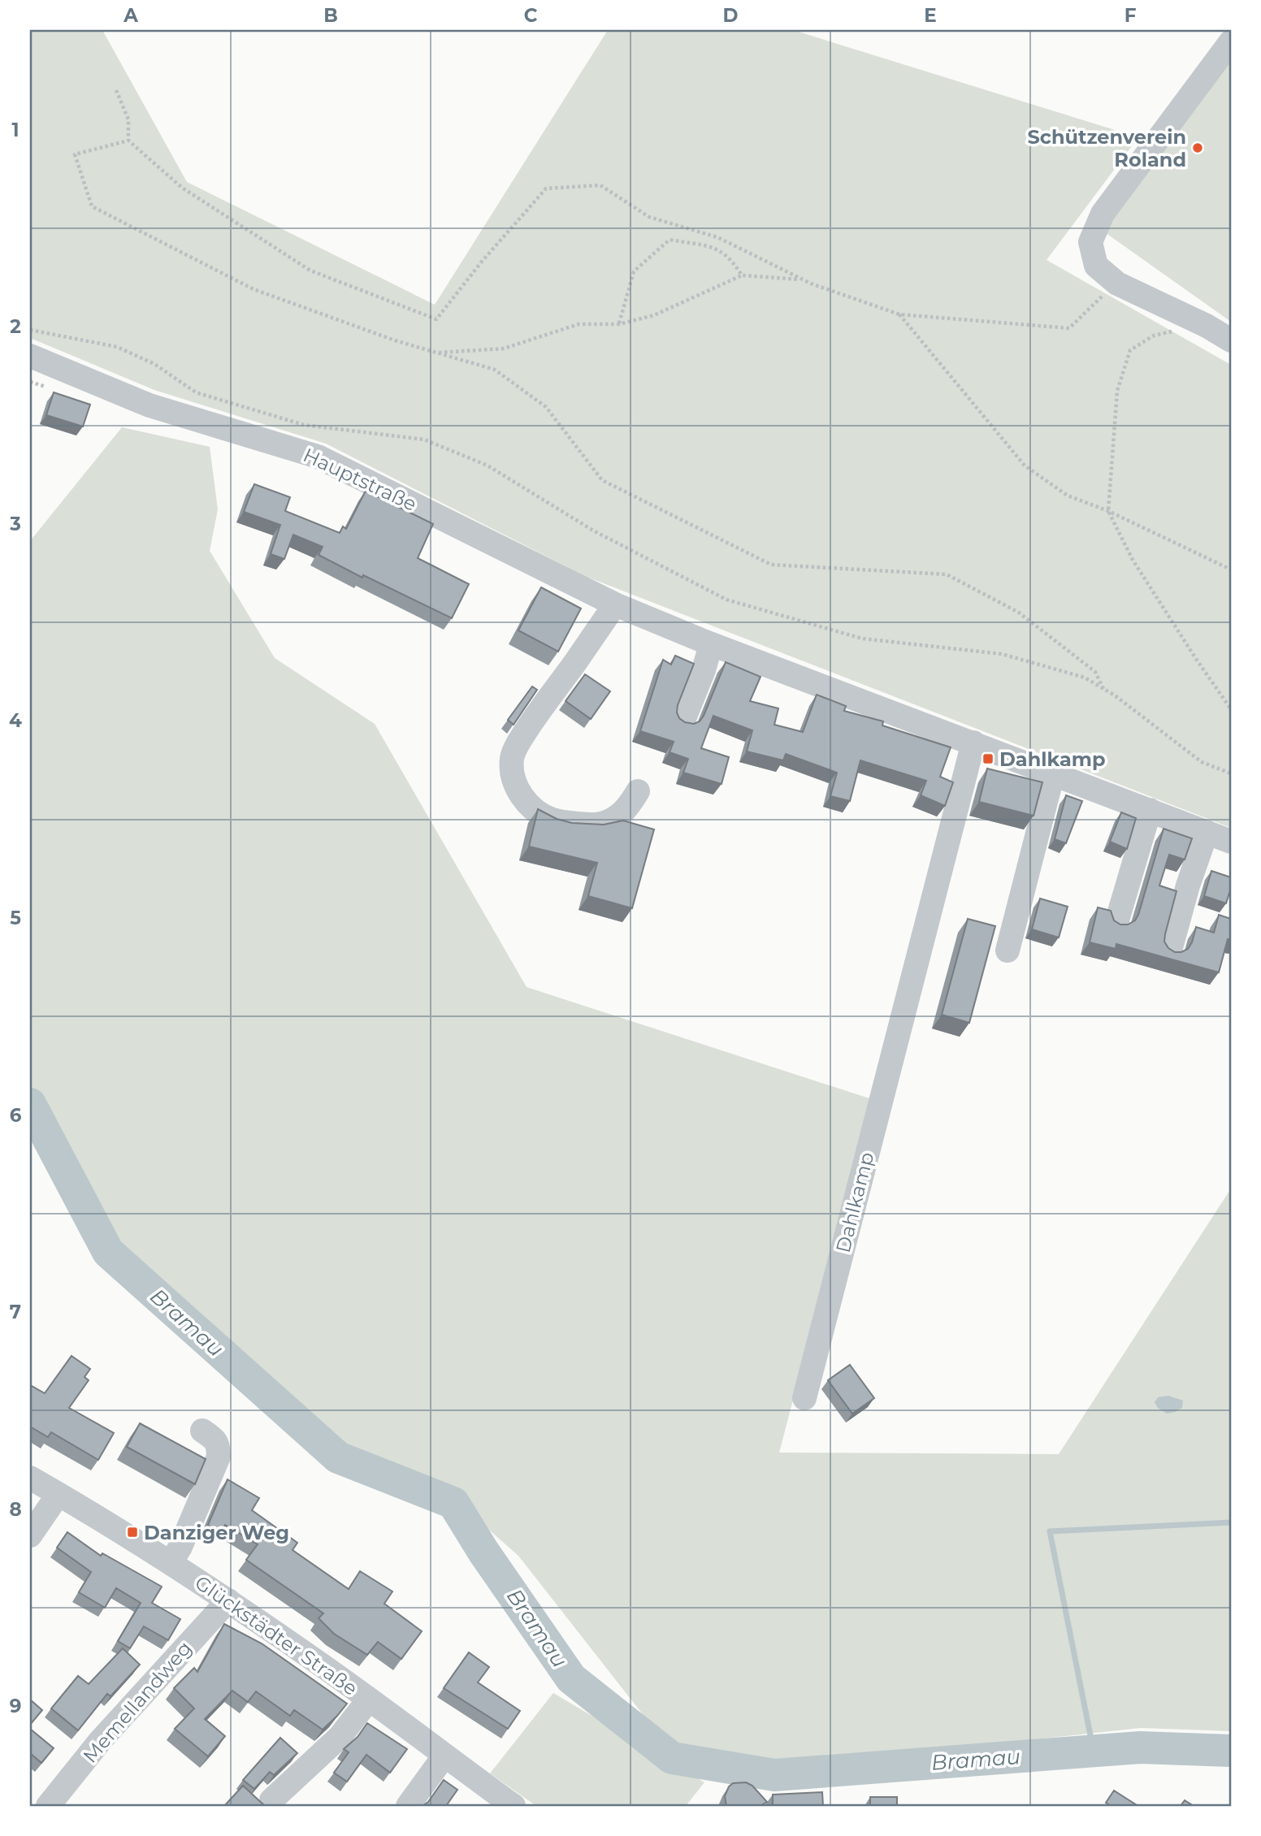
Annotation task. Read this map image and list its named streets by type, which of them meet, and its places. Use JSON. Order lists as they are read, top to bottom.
{
  "streets": {
    "street": [
      "Hauptstraße",
      "Dahlkamp",
      "Glückstädter Straße",
      "Memellandweg"
    ]
  },
  "crossings": [
    ["Glückstädter Straße", "Memellandweg"]
  ],
  "water": ["Bramau"],
  "places": {
    "other": ["Schützenverein Roland"],
    "transit": ["Dahlkamp", "Danziger Weg"]
  },
  "grid": {
    "columns": [
      "A",
      "B",
      "C",
      "D",
      "E",
      "F"
    ],
    "rows": [
      "1",
      "2",
      "3",
      "4",
      "5",
      "6",
      "7",
      "8",
      "9"
    ]
  }
}
